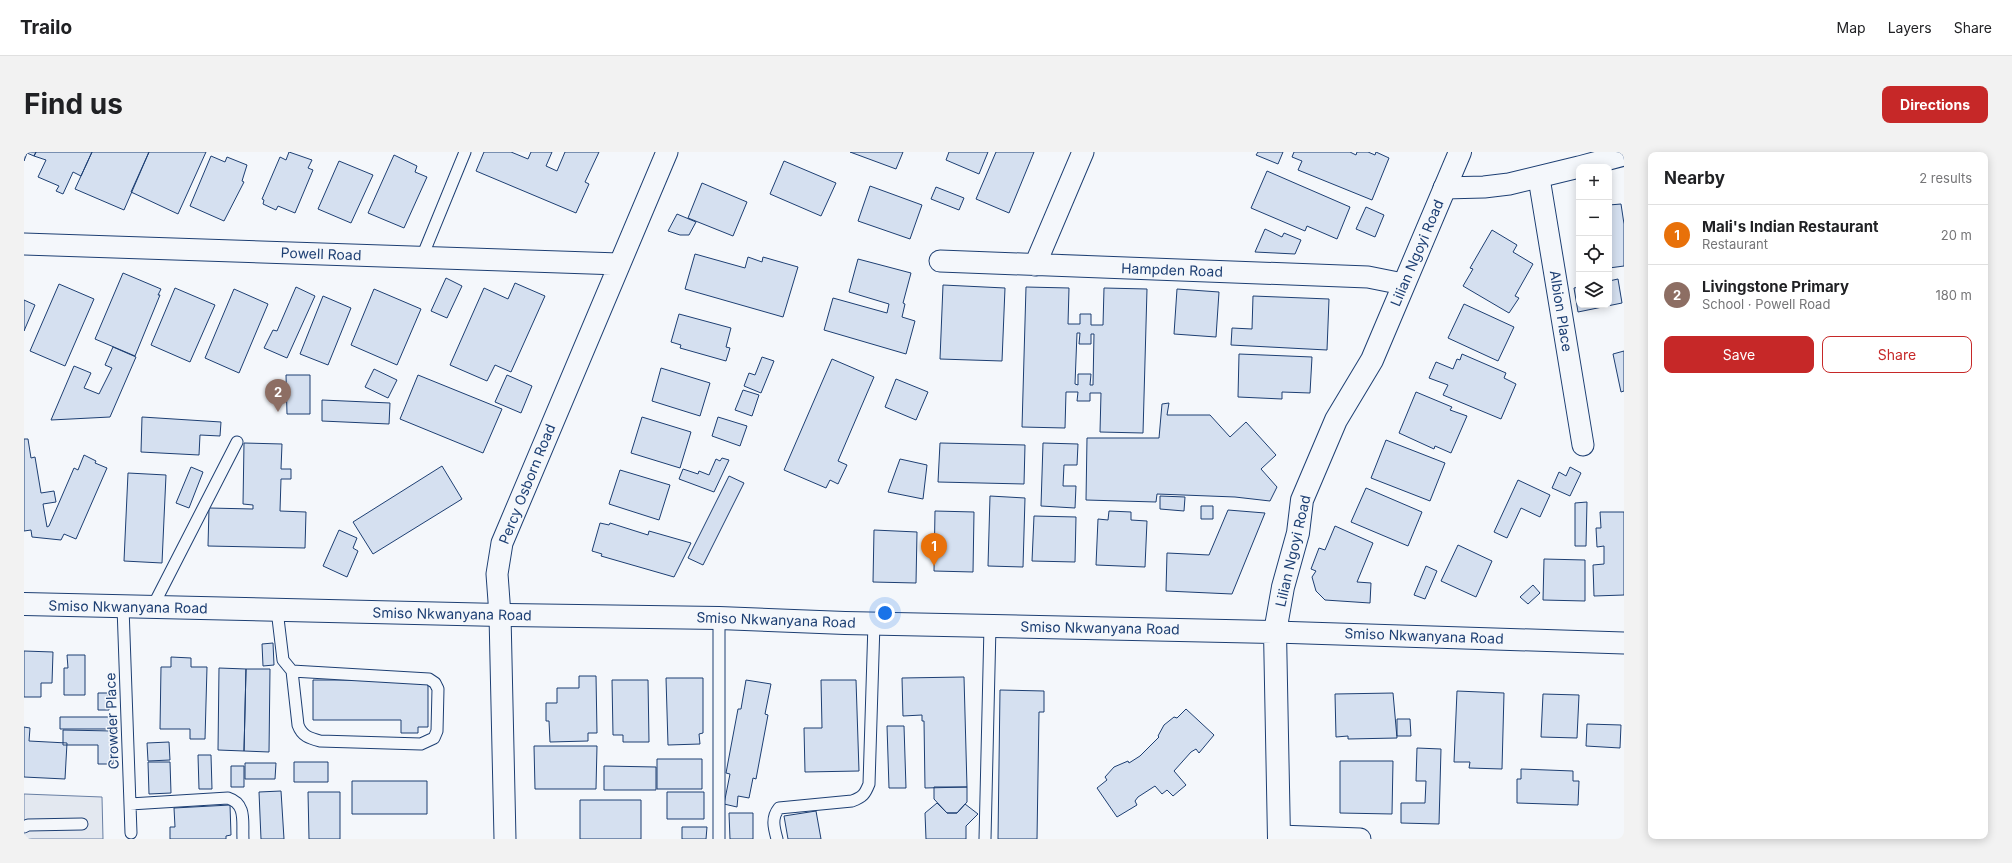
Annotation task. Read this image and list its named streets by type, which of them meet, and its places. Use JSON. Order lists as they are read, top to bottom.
{
  "streets": {
    "street": [
      "Lilian Ngoyi Road",
      "Powell Road",
      "Hampden Road",
      "Albion Place",
      "Percy Osborn Road",
      "Smiso Nkwanyana Road"
    ],
    "lane": ["Crowder Place"]
  },
  "crossings": [
    ["Lilian Ngoyi Road", "Hampden Road"],
    ["Lilian Ngoyi Road", "Smiso Nkwanyana Road"],
    ["Powell Road", "Percy Osborn Road"],
    ["Percy Osborn Road", "Smiso Nkwanyana Road"],
    ["Smiso Nkwanyana Road", "Crowder Place"]
  ],
  "page": {
    "header": "Trailo",
    "nav": ["Map", "Layers", "Share"],
    "buttons": [
      "Directions",
      ["Save", "Share"]
    ],
    "title": "Find us",
    "heading": ["Nearby", "2 results"],
    "map_buttons": ["+", "−"],
    "list": [
      {
        "mark": "1",
        "name": "Mali's Indian Restaurant",
        "note": "Restaurant",
        "value": "20 m"
      },
      {
        "mark": "2",
        "name": "Livingstone Primary",
        "note": "School · Powell Road",
        "value": "180 m"
      }
    ],
    "pins": ["2", "1"]
  }
}
